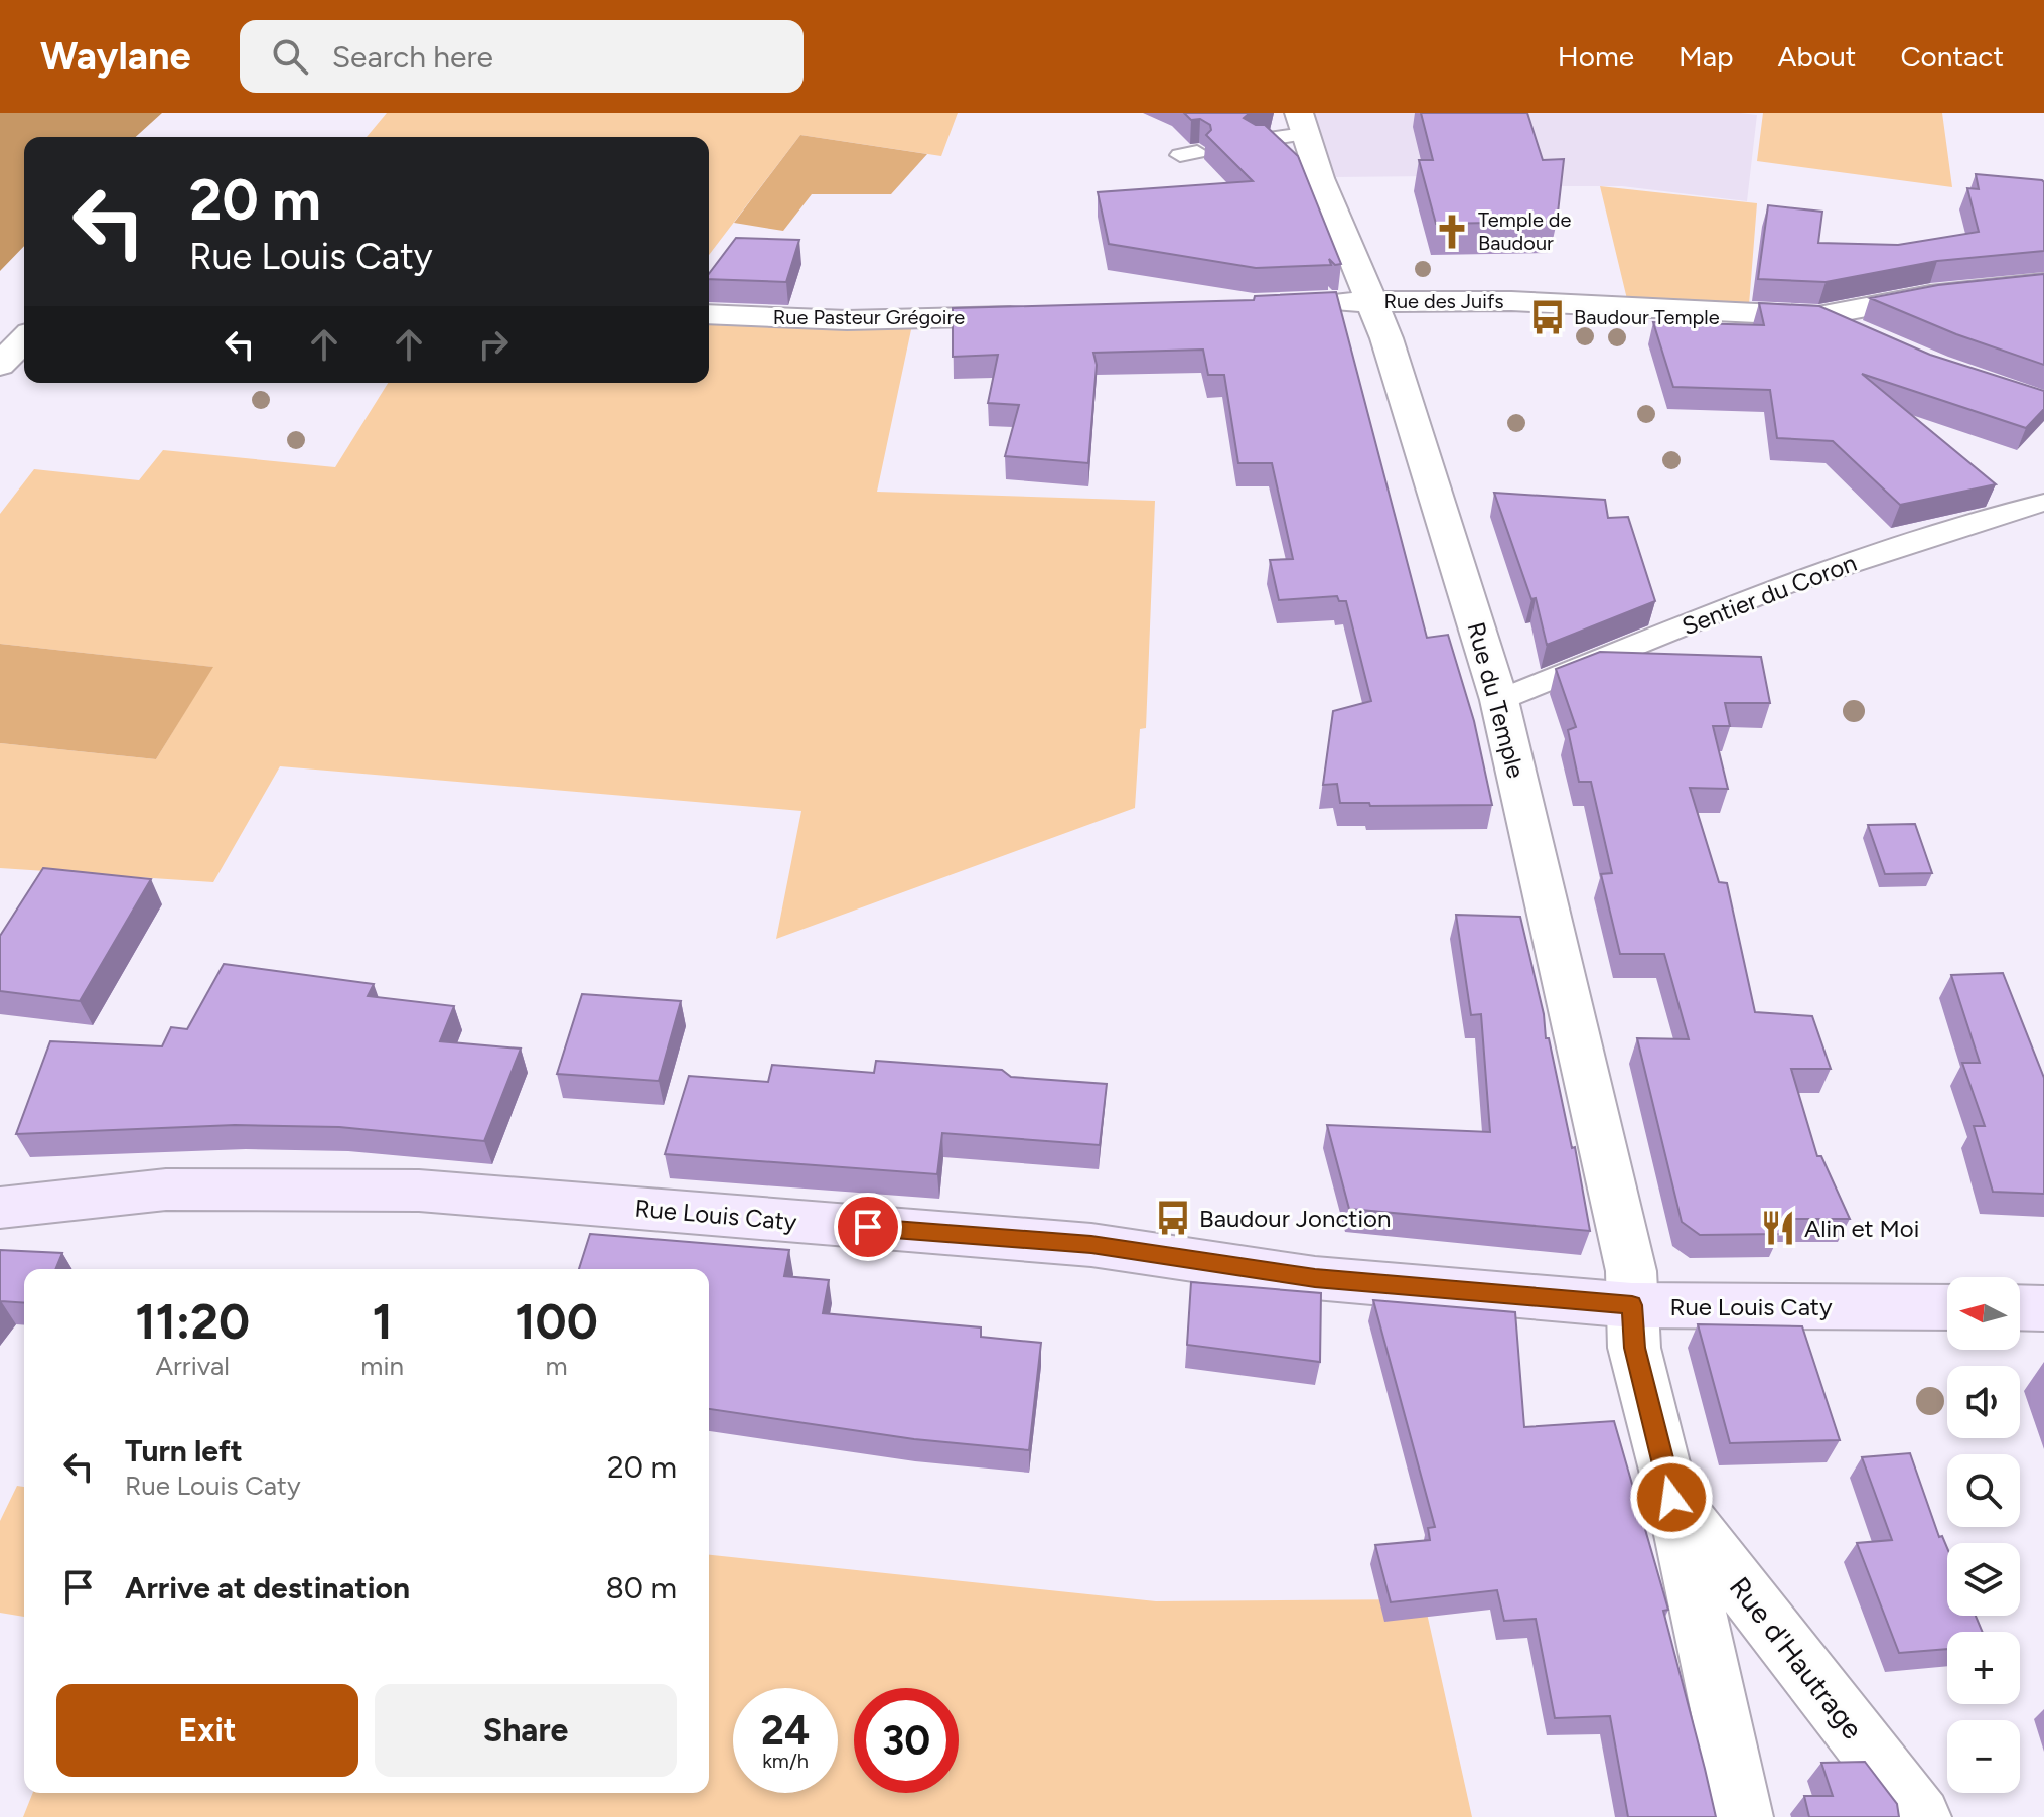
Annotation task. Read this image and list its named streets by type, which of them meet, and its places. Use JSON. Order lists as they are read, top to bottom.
{
  "streets": {
    "main road": ["Rue Louis Caty"],
    "street": [
      "Rue des Juifs",
      "Rue Pasteur Grégoire",
      "Rue du Temple",
      "Rue d'Hautrage"
    ],
    "lane": ["Sentier du Coron"]
  },
  "crossings": [
    ["Rue des Juifs", "Rue du Temple"],
    ["Sentier du Coron", "Rue du Temple"],
    ["Rue du Temple", "Rue Louis Caty"],
    ["Rue du Temple", "Rue d'Hautrage"],
    ["Rue Louis Caty", "Rue d'Hautrage"]
  ],
  "places": {
    "church": ["Temple de Baudour"],
    "bus stop": ["Baudour Temple", "Baudour Jonction"],
    "restaurant": ["Alin et Moi"]
  },
  "north": "left",
  "page": {
    "header": "Waylane",
    "search": "Search here",
    "nav": [
      "Home",
      "Map",
      "About",
      "Contact"
    ],
    "turn": ["20 m", "Rue Louis Caty"],
    "eta": [
      "11:20",
      "Arrival",
      "1",
      "min",
      "100",
      "m"
    ],
    "map_buttons": ["+", "−"],
    "list": [
      {
        "name": "Turn left",
        "note": "Rue Louis Caty",
        "value": "20 m"
      },
      {
        "name": "Arrive at destination",
        "value": "80 m"
      }
    ],
    "buttons": ["Exit", "Share"],
    "speed": "24 km/h",
    "limit": "30"
  }
}
